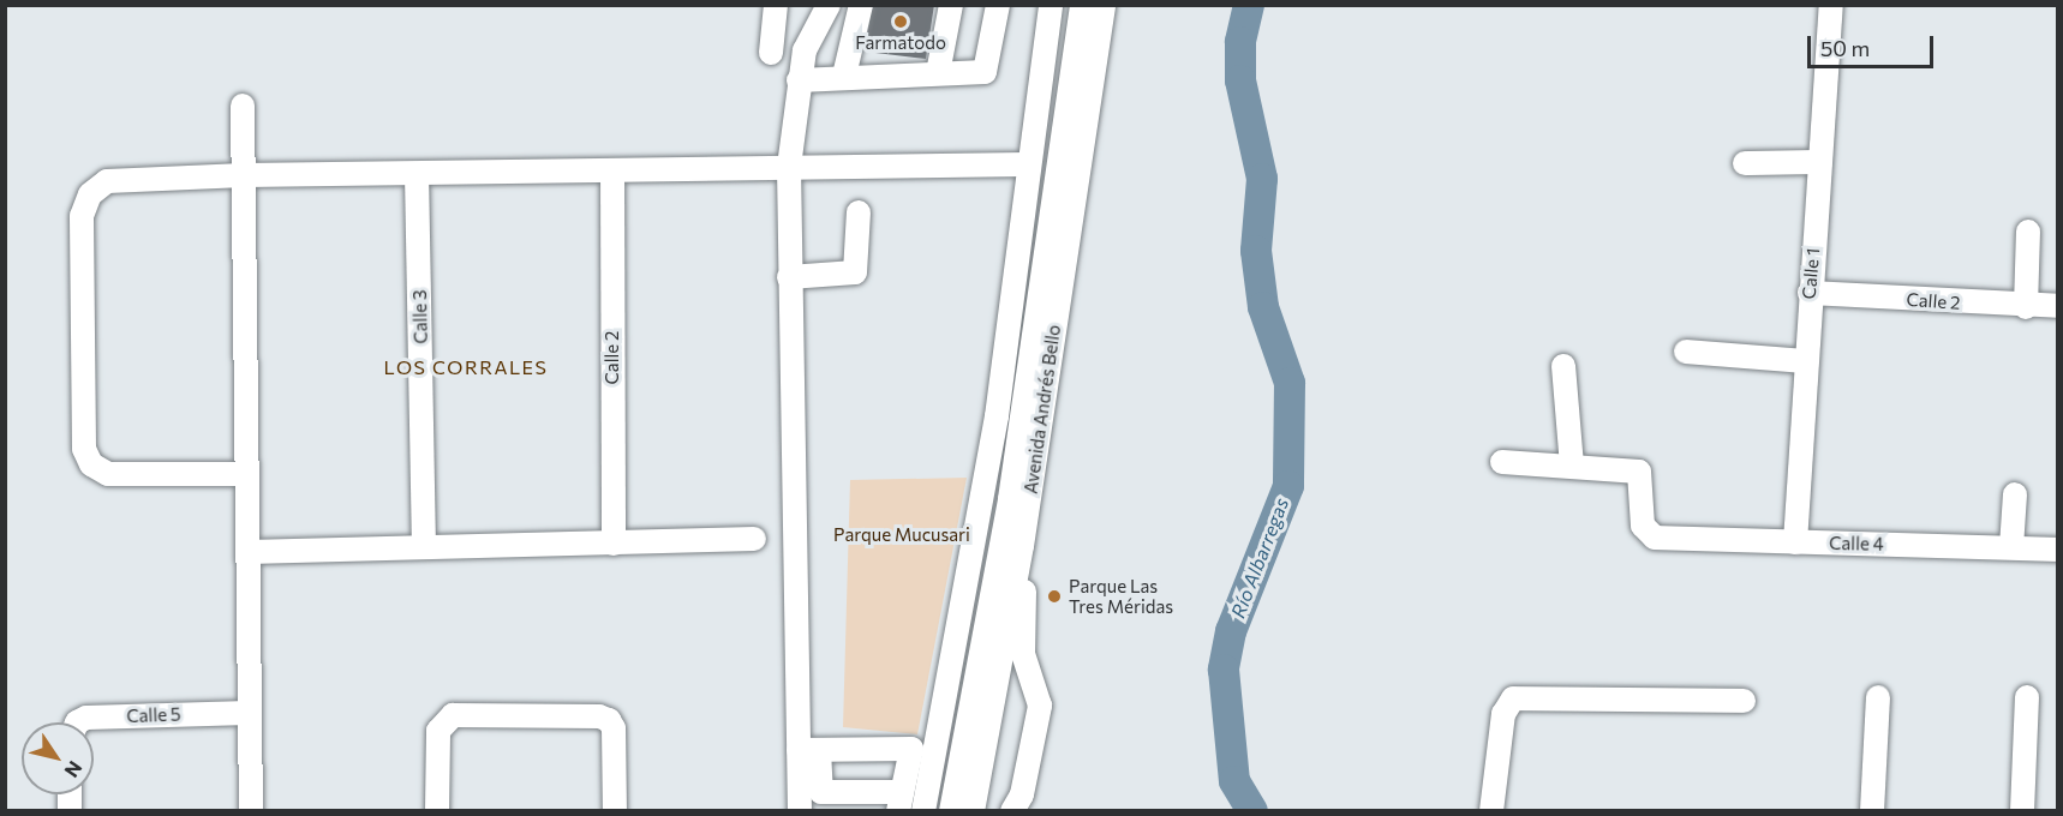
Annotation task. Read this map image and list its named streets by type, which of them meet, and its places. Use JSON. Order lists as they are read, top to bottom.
{
  "streets": {
    "street": [
      "Calle 1",
      "Calle 2",
      "Calle 3",
      "Avenida Andrés Bello",
      "Calle 4",
      "Calle 5"
    ]
  },
  "crossings": [
    ["Calle 1", "Calle 2"],
    ["Calle 1", "Calle 4"]
  ],
  "districts": ["LOS CORRALES"],
  "water": ["Río Albarregas"],
  "parks": ["Parque Mucusari"],
  "places": ["Farmatodo", "Parque Las Tres Méridas"],
  "scale_bar": "50 m",
  "north": "bottom right"
}
